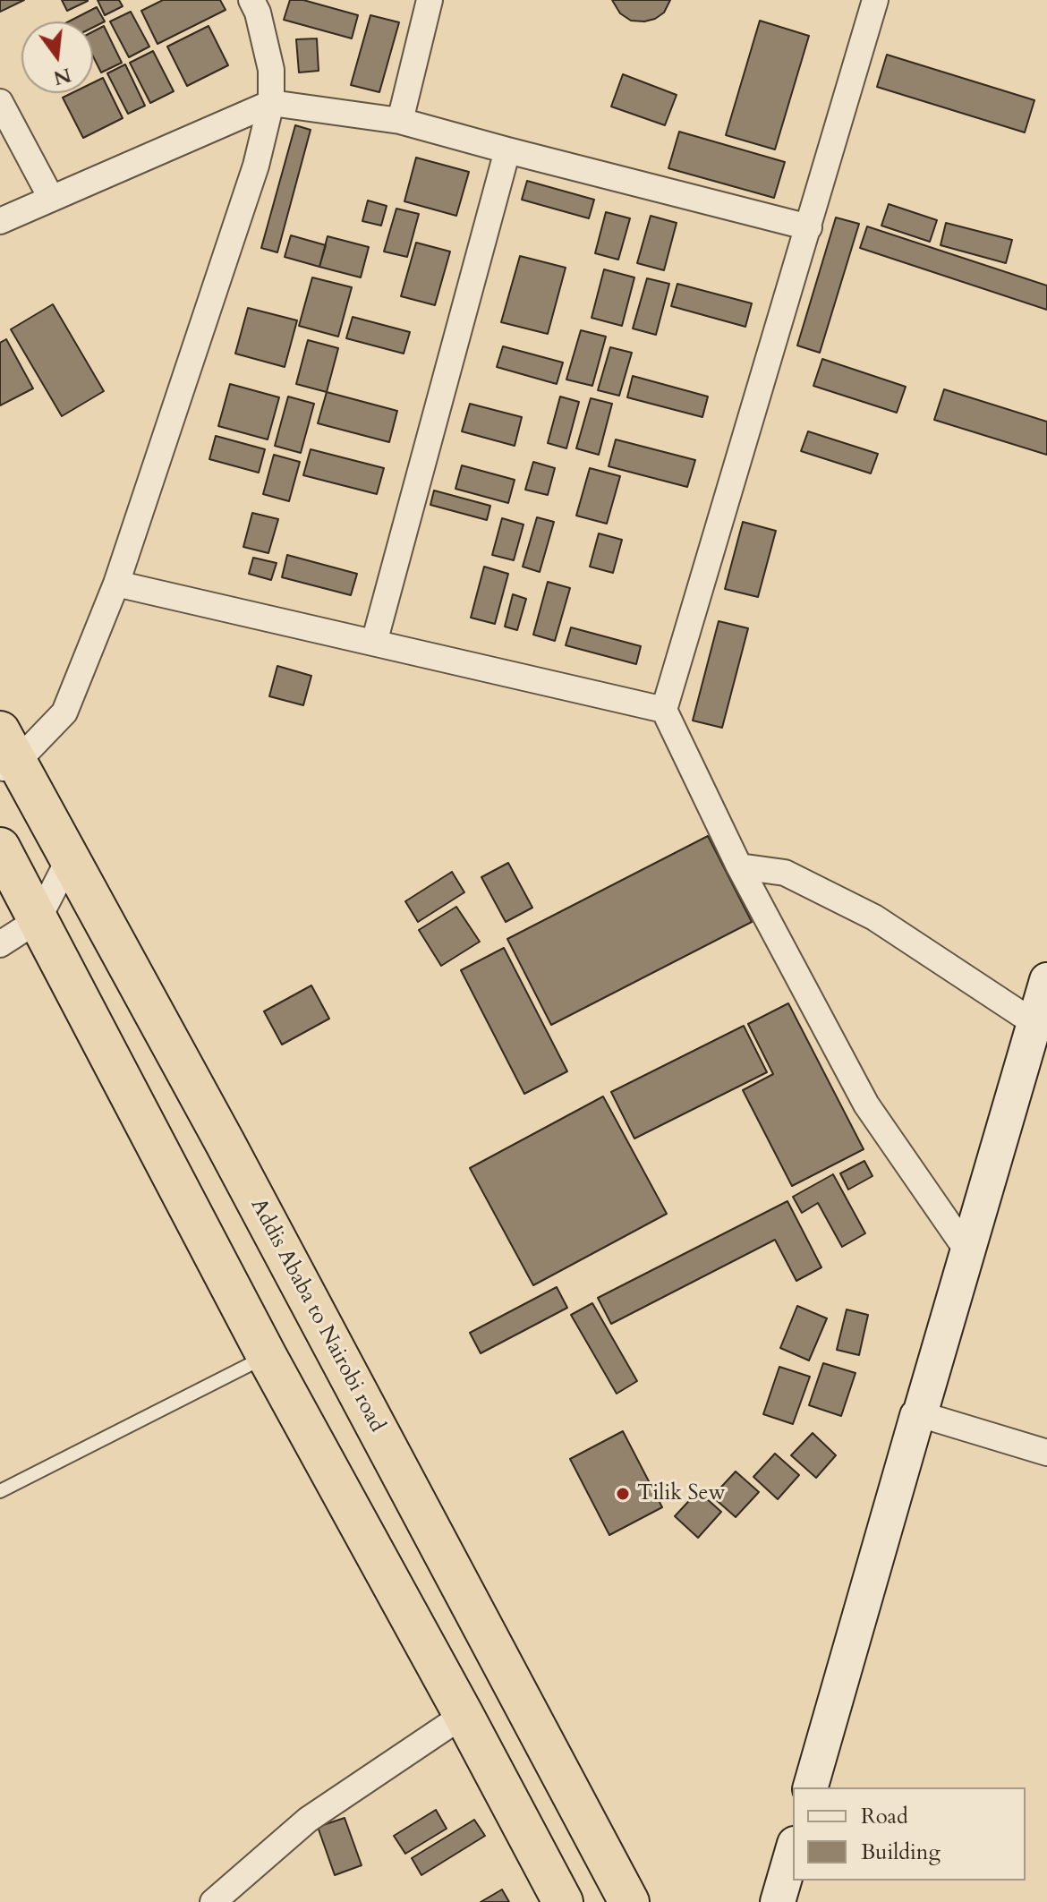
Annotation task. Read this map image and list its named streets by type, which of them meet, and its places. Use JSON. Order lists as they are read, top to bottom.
{
  "streets": {
    "highway": ["Addis Ababa to Nairobi road"]
  },
  "places": ["Tilik Sew"],
  "legend": ["Road", "Building"],
  "north": "bottom"
}
